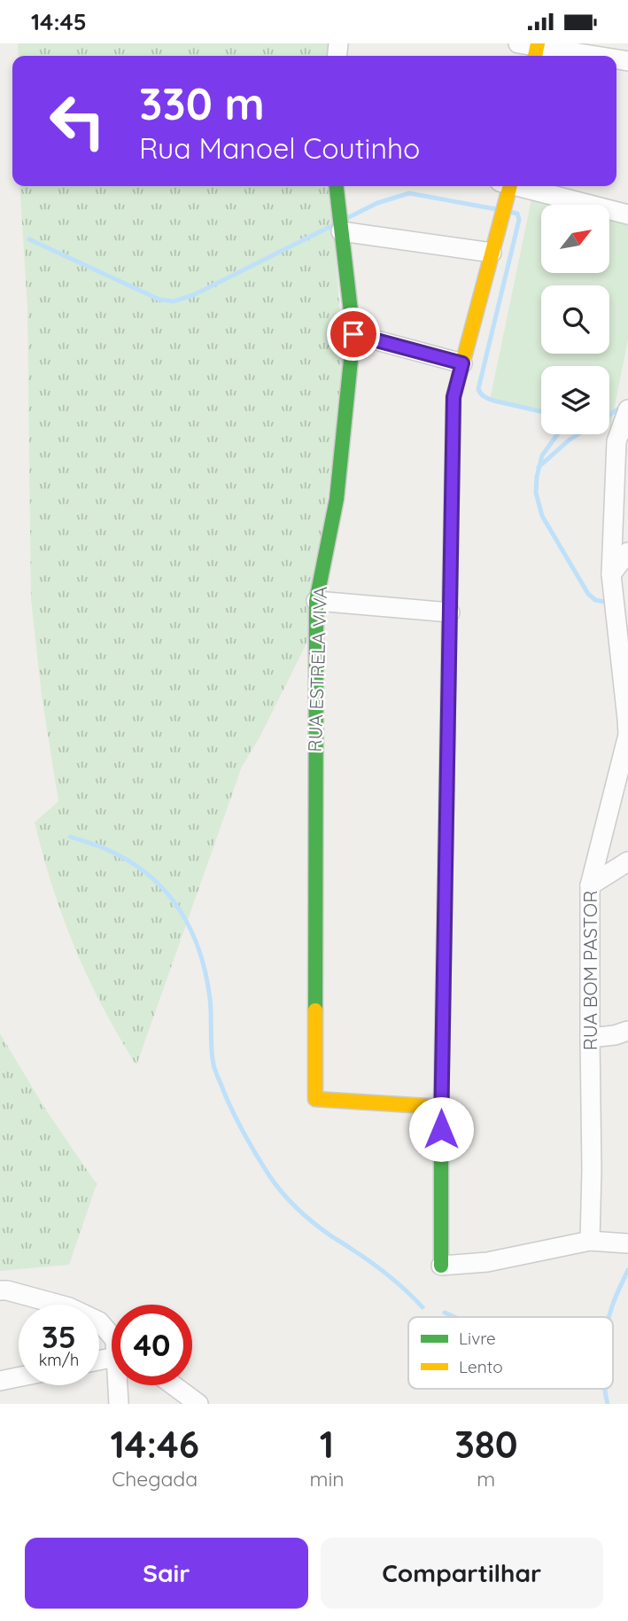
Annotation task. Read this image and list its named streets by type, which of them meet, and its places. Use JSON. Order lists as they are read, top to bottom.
{
  "streets": {
    "street": ["RUA ESTRELA VIVA", "RUA BOM PASTOR"]
  },
  "legend": ["Livre", "Lento"],
  "north": "top right",
  "page": {
    "status": "14:45",
    "turn": ["330 m", "Rua Manoel Coutinho"],
    "speed": "35 km/h",
    "limit": "40",
    "eta": [
      "14:46",
      "Chegada",
      "1",
      "min",
      "380",
      "m"
    ],
    "buttons": ["Sair", "Compartilhar"]
  }
}
